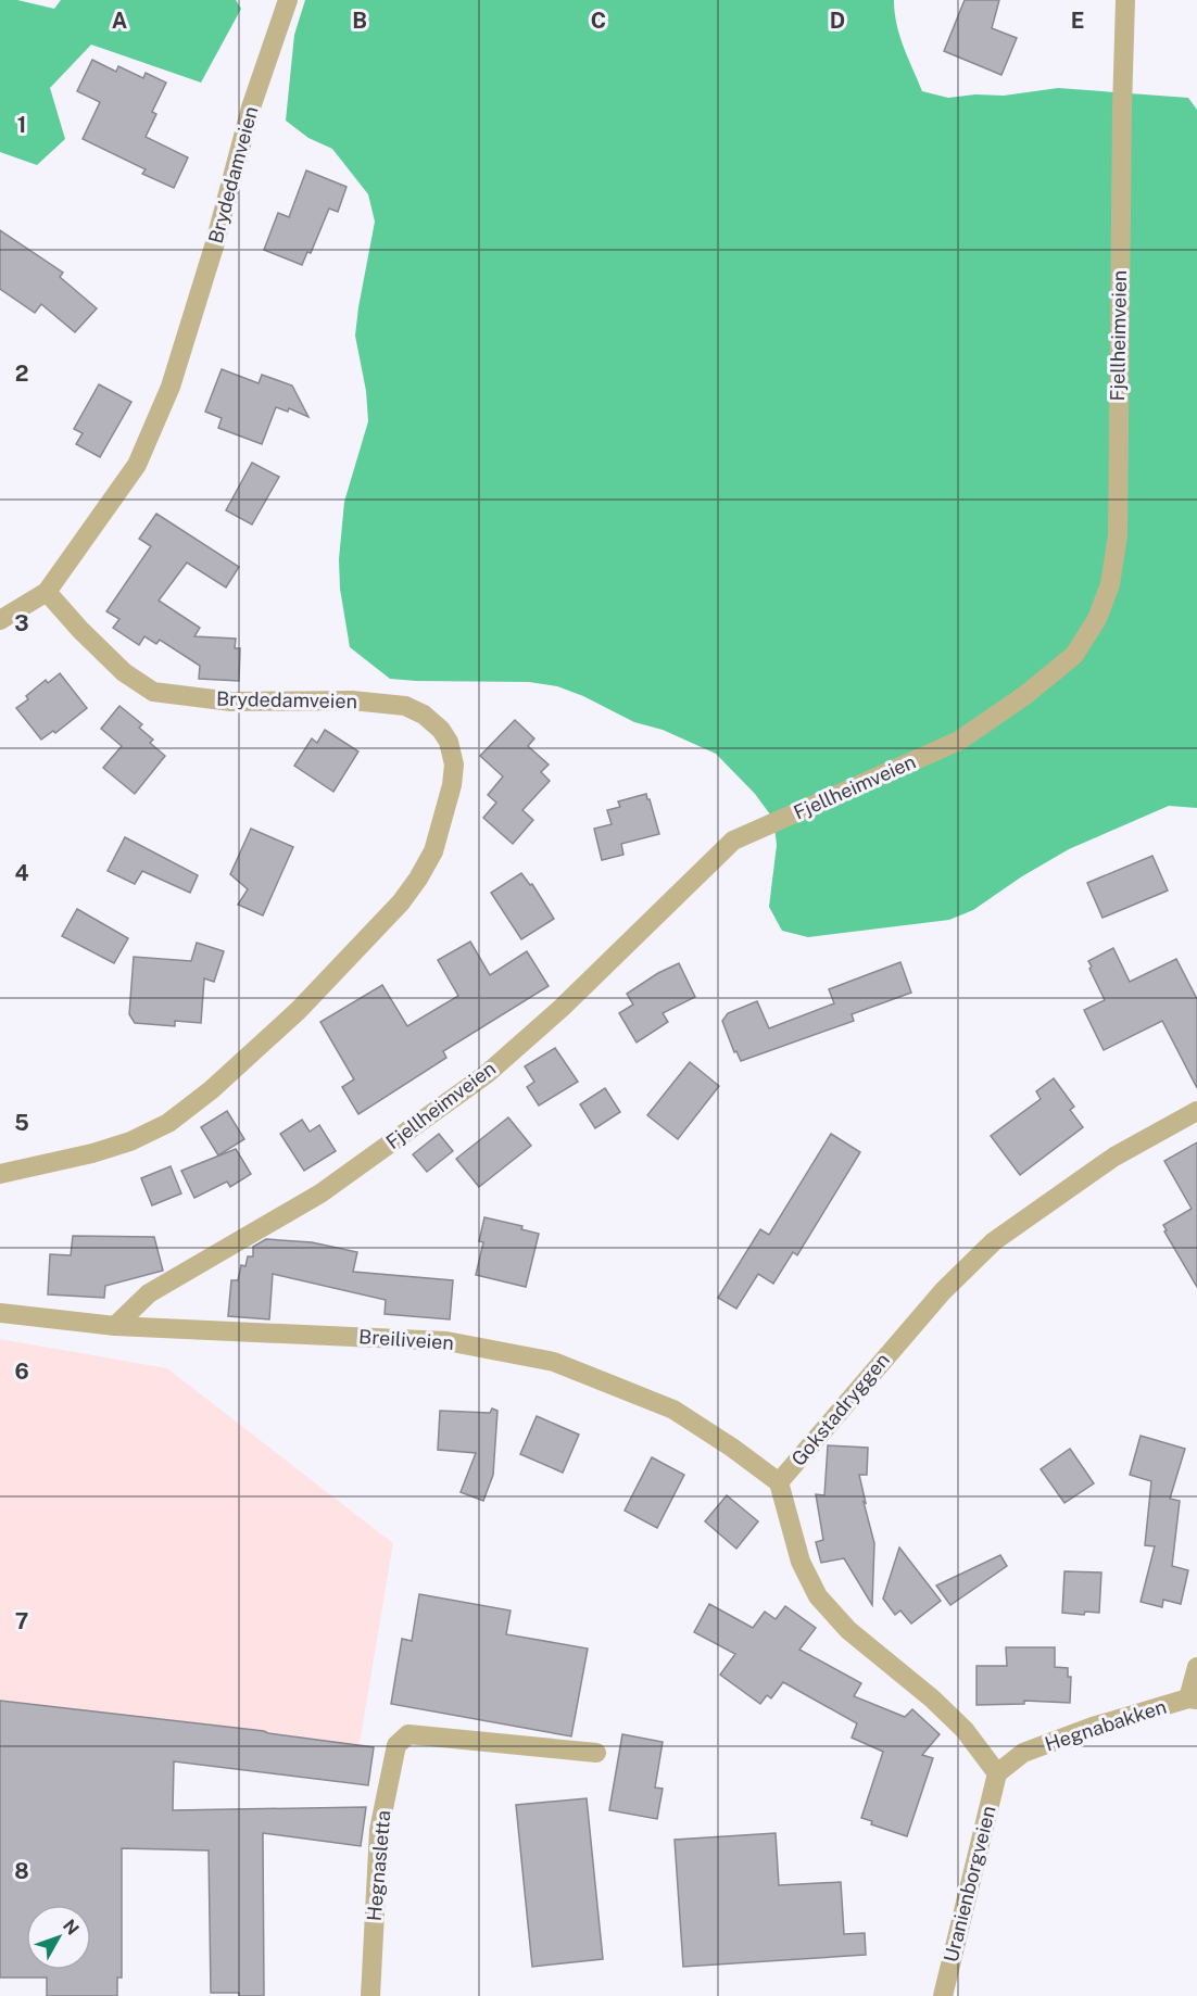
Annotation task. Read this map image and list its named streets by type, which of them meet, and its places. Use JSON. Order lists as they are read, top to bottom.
{
  "streets": {
    "street": [
      "Brydedamveien",
      "Fjellheimveien",
      "Breiliveien",
      "Gokstadryggen",
      "Hegnabakken",
      "Hegnasletta",
      "Uranienborgveien"
    ]
  },
  "crossings": [
    ["Fjellheimveien", "Breiliveien"],
    ["Breiliveien", "Gokstadryggen"],
    ["Gokstadryggen", "Hegnabakken"],
    ["Gokstadryggen", "Uranienborgveien"],
    ["Hegnabakken", "Uranienborgveien"]
  ],
  "north": "top right",
  "grid": {
    "columns": [
      "A",
      "B",
      "C",
      "D",
      "E"
    ],
    "rows": [
      "1",
      "2",
      "3",
      "4",
      "5",
      "6",
      "7",
      "8"
    ]
  }
}
